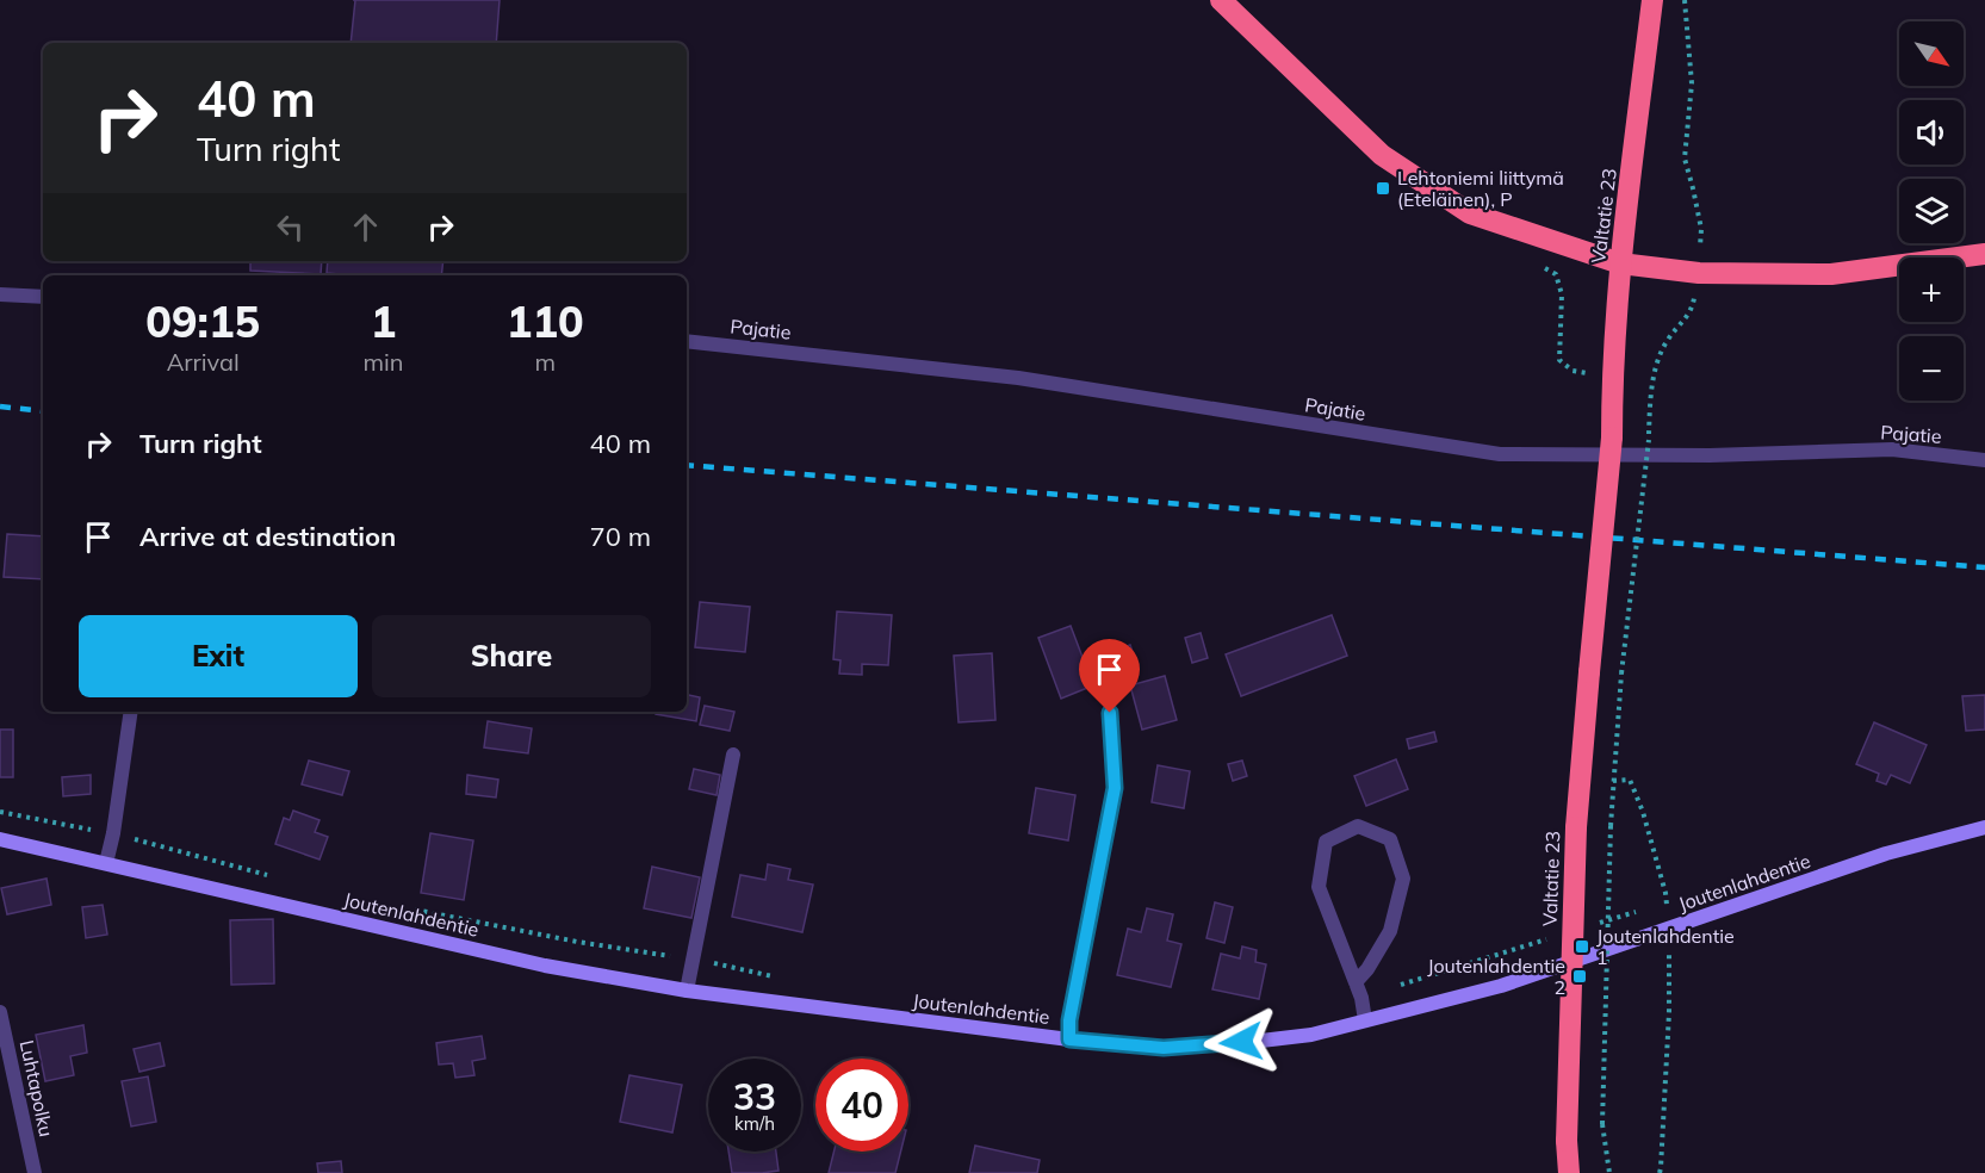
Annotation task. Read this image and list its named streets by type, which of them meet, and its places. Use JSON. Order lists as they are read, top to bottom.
{
  "streets": {
    "highway": ["Valtatie 23"],
    "street": ["Pajatie", "Joutenlahdentie", "Luhtapolku"]
  },
  "places": {
    "transit": ["Lehtoniemi liittymä (Eteläinen), P", "Joutenlahdentie 1", "Joutenlahdentie 2"]
  },
  "north": "bottom right",
  "page": {
    "map_buttons": ["+", "−"],
    "turn": ["40 m", "Turn right"],
    "eta": [
      "09:15",
      "Arrival",
      "1",
      "min",
      "110",
      "m"
    ],
    "list": [
      {
        "name": "Turn right",
        "value": "40 m"
      },
      {
        "name": "Arrive at destination",
        "value": "70 m"
      }
    ],
    "buttons": ["Exit", "Share"],
    "speed": "33 km/h",
    "limit": "40"
  }
}
